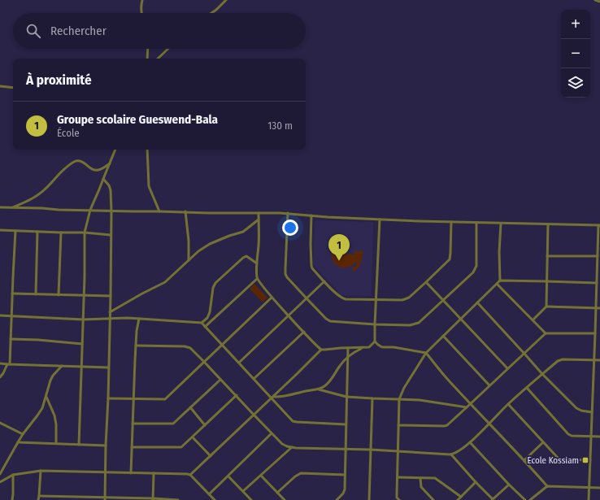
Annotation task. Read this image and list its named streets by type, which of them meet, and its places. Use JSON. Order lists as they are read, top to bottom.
{
  "places": {
    "transit": ["Ecole Kossiam"]
  },
  "page": {
    "map_buttons": ["+", "−"],
    "search": "Rechercher",
    "heading": "À proximité",
    "list": [
      {
        "mark": "1",
        "name": "Groupe scolaire Gueswend-Bala",
        "note": "École",
        "value": "130 m"
      }
    ],
    "pins": "1"
  }
}
